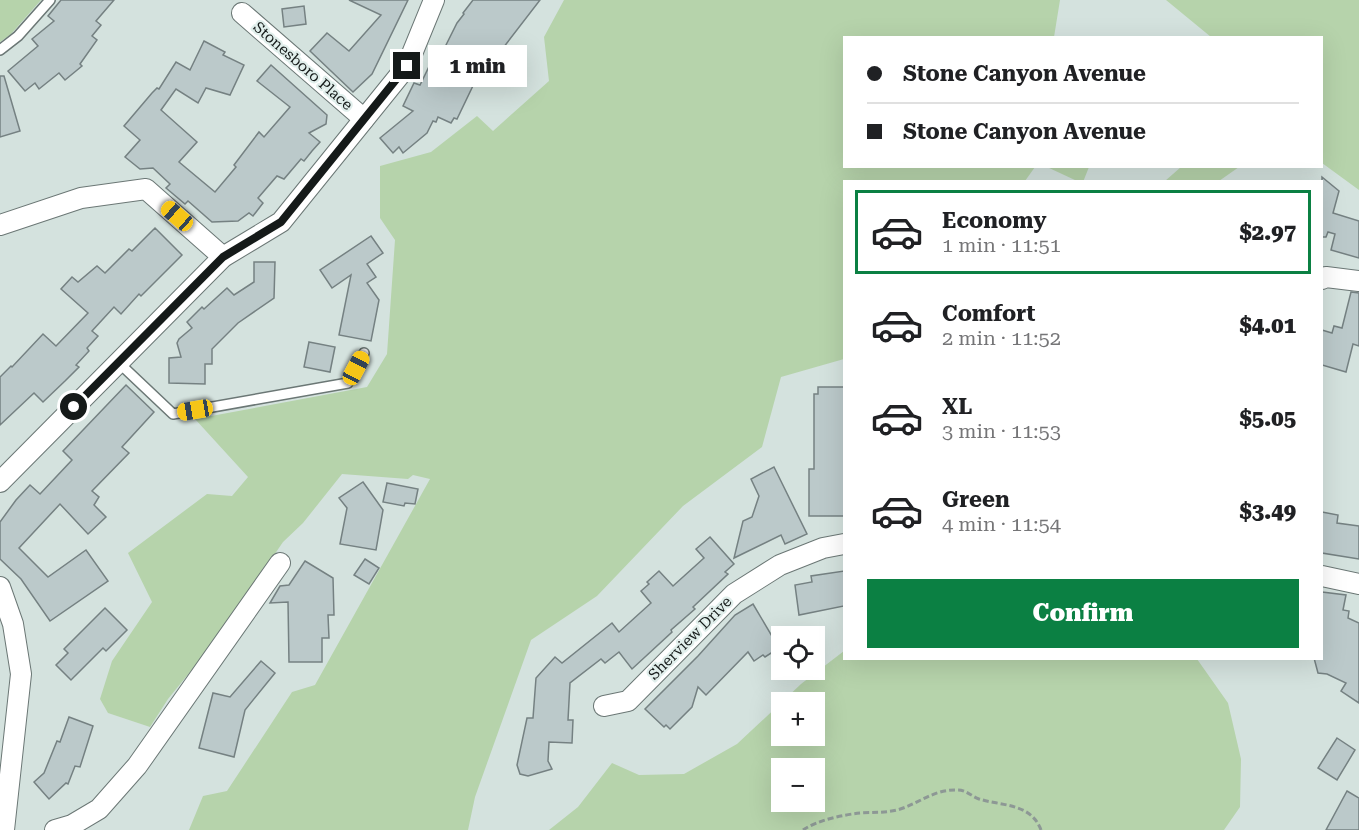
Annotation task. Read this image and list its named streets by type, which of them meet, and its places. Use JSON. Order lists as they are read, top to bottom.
{
  "streets": {
    "street": ["Stonesboro Place", "Sherview Drive"]
  },
  "page": {
    "banner": ["Stone Canyon Avenue", "Stone Canyon Avenue"],
    "bubble": "1 min",
    "list": [
      {
        "name": "Economy",
        "note": "1 min · 11:51",
        "value": "$2.97"
      },
      {
        "name": "Comfort",
        "note": "2 min · 11:52",
        "value": "$4.01"
      },
      {
        "name": "XL",
        "note": "3 min · 11:53",
        "value": "$5.05"
      },
      {
        "name": "Green",
        "note": "4 min · 11:54",
        "value": "$3.49"
      }
    ],
    "buttons": "Confirm",
    "map_buttons": ["+", "−"]
  }
}
